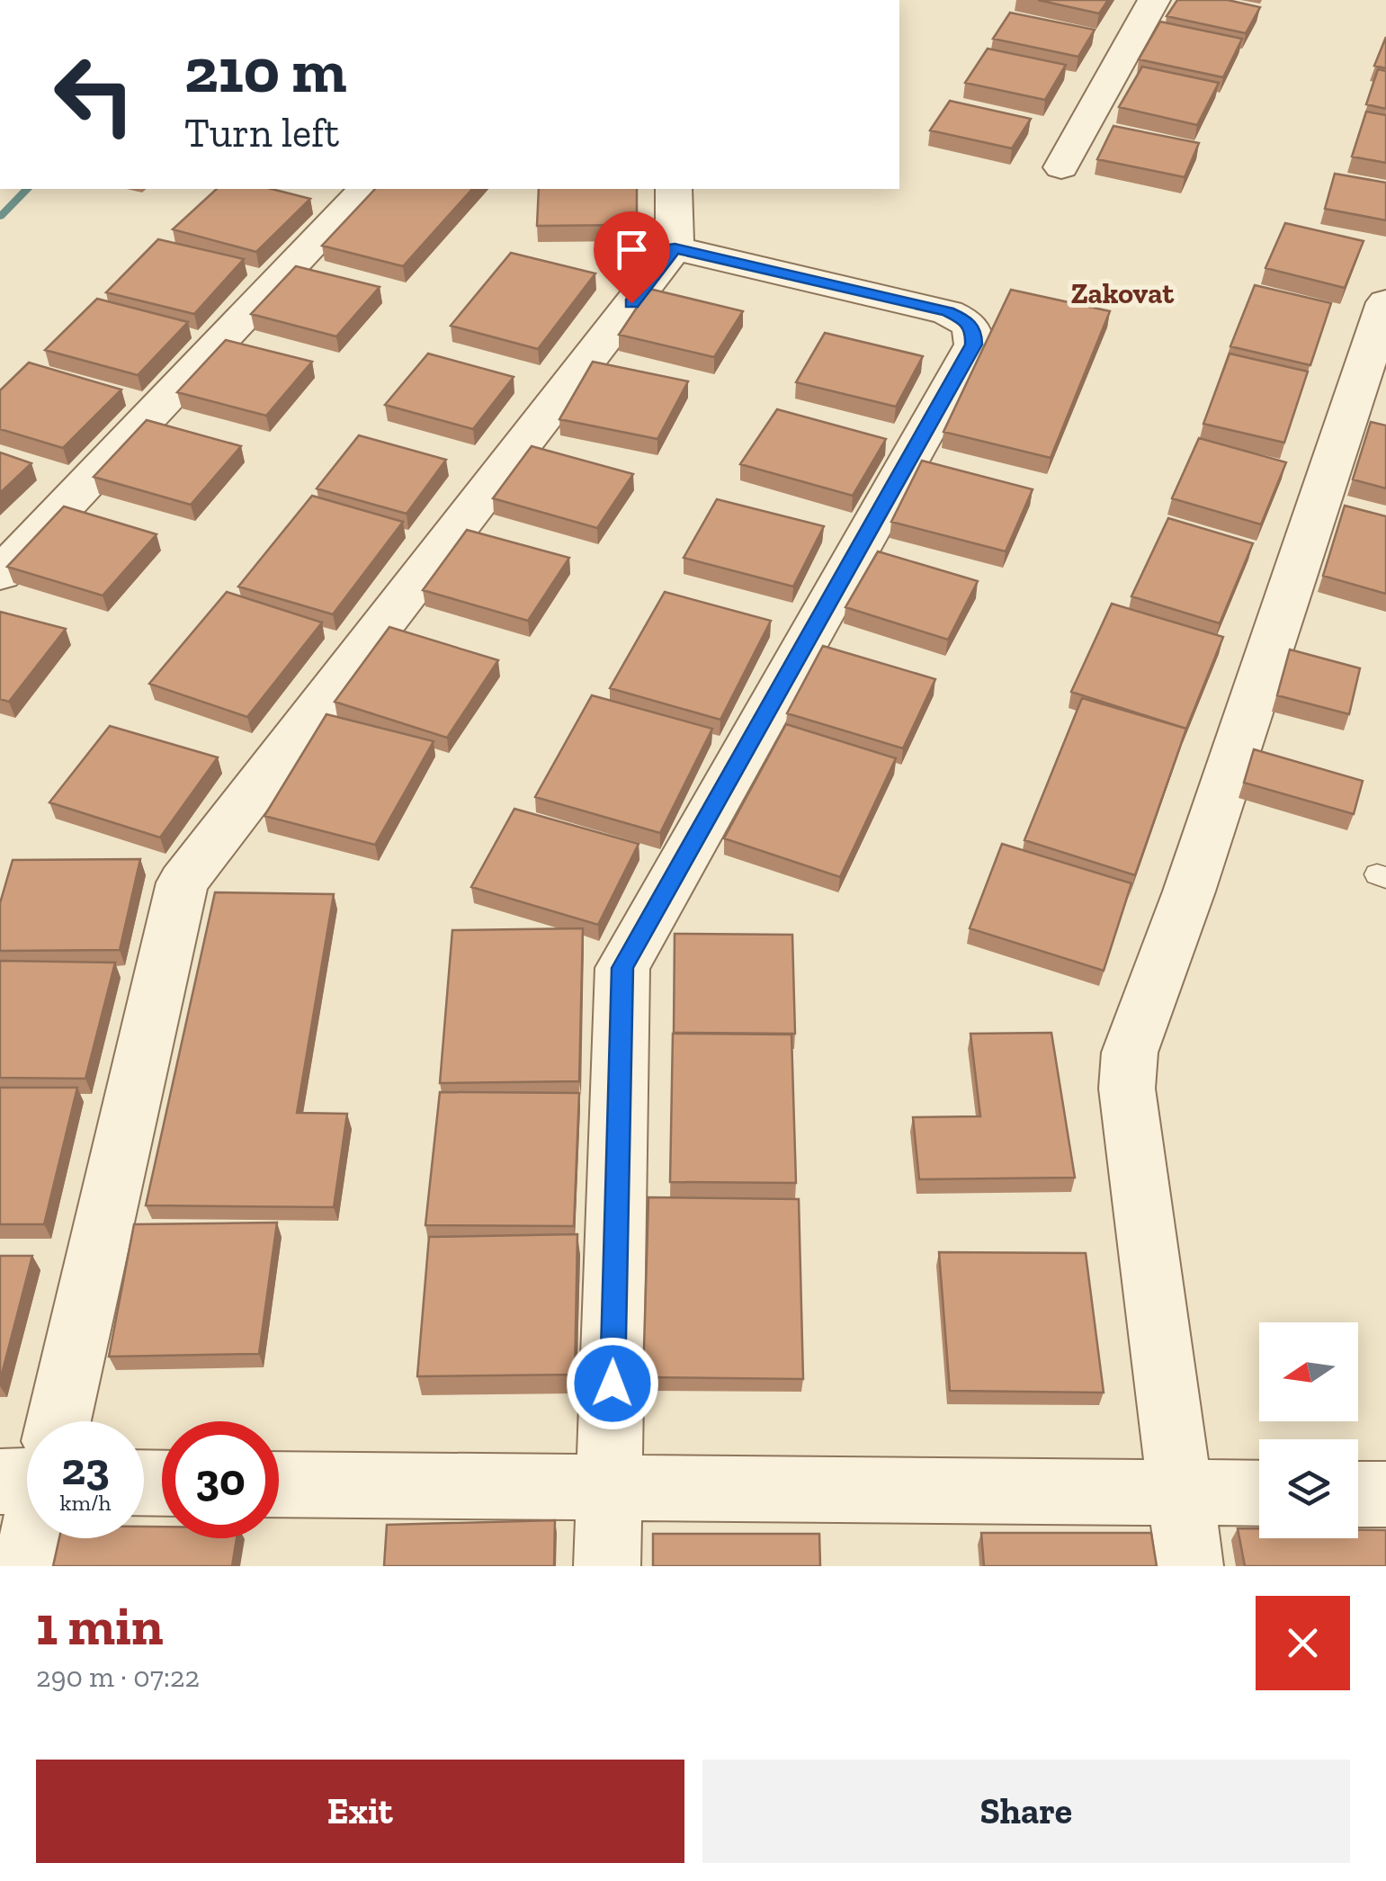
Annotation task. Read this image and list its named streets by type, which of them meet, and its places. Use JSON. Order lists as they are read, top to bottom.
{
  "districts": ["Zakovat"],
  "north": "left",
  "page": {
    "turn": ["210 m", "Turn left"],
    "speed": "23 km/h",
    "limit": "30",
    "heading": ["1 min", "290 m · 07:22"],
    "buttons": ["Exit", "Share"]
  }
}
